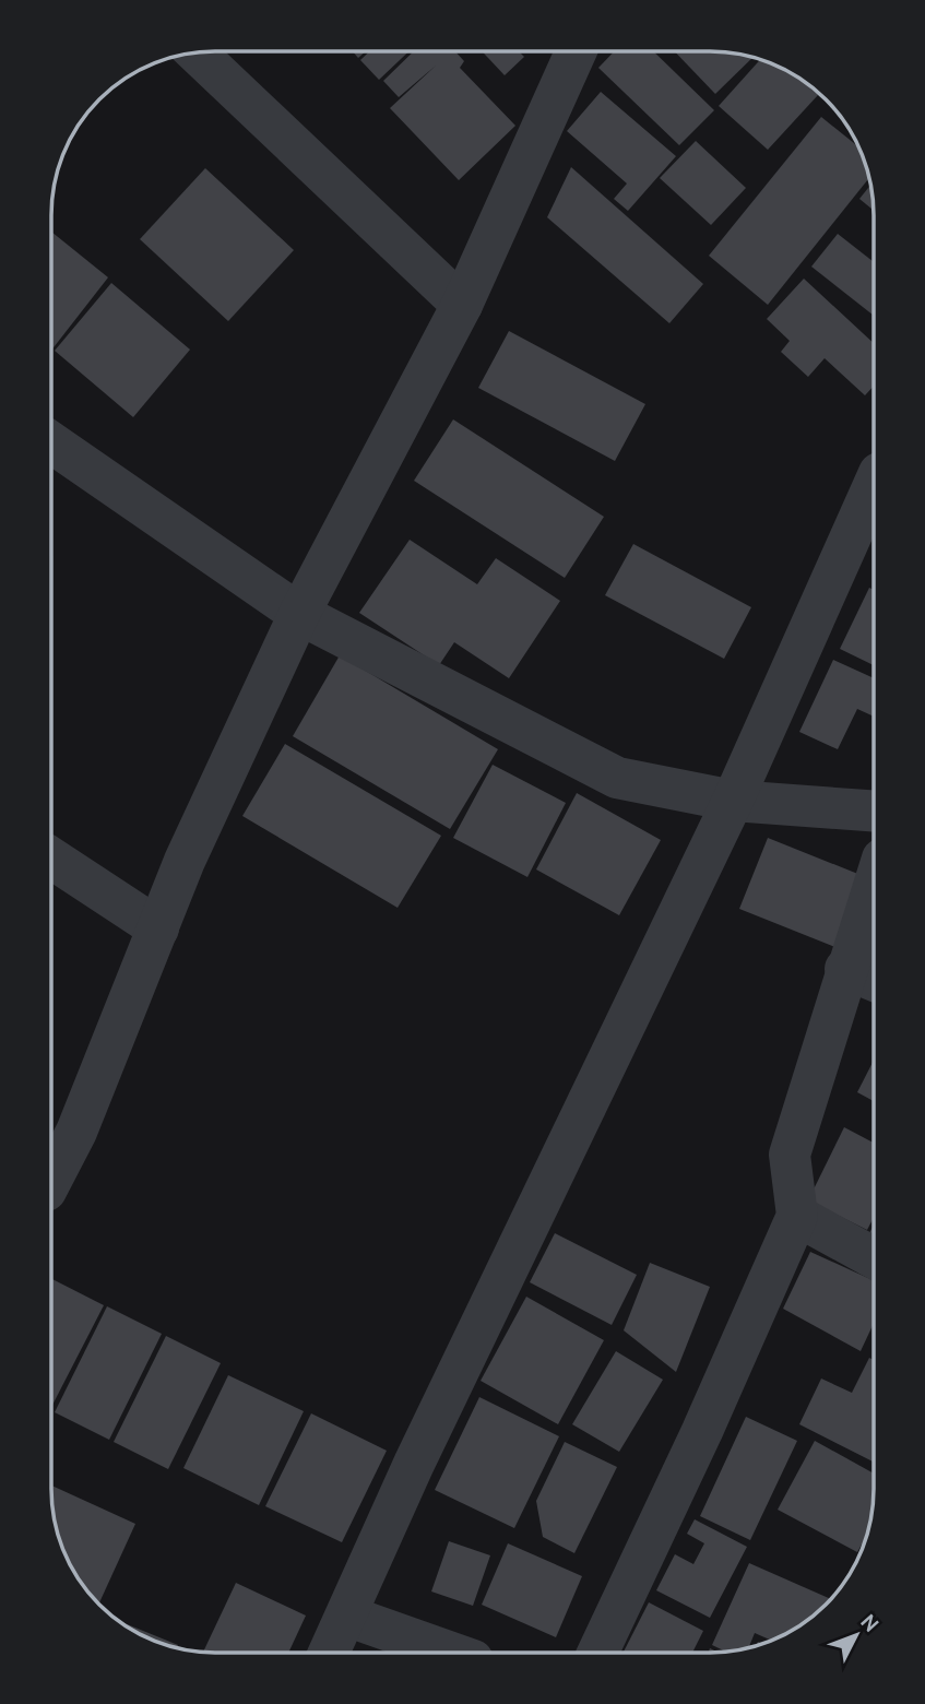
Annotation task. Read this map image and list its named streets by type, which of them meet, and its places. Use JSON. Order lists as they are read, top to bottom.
{
  "north": "top right"
}
